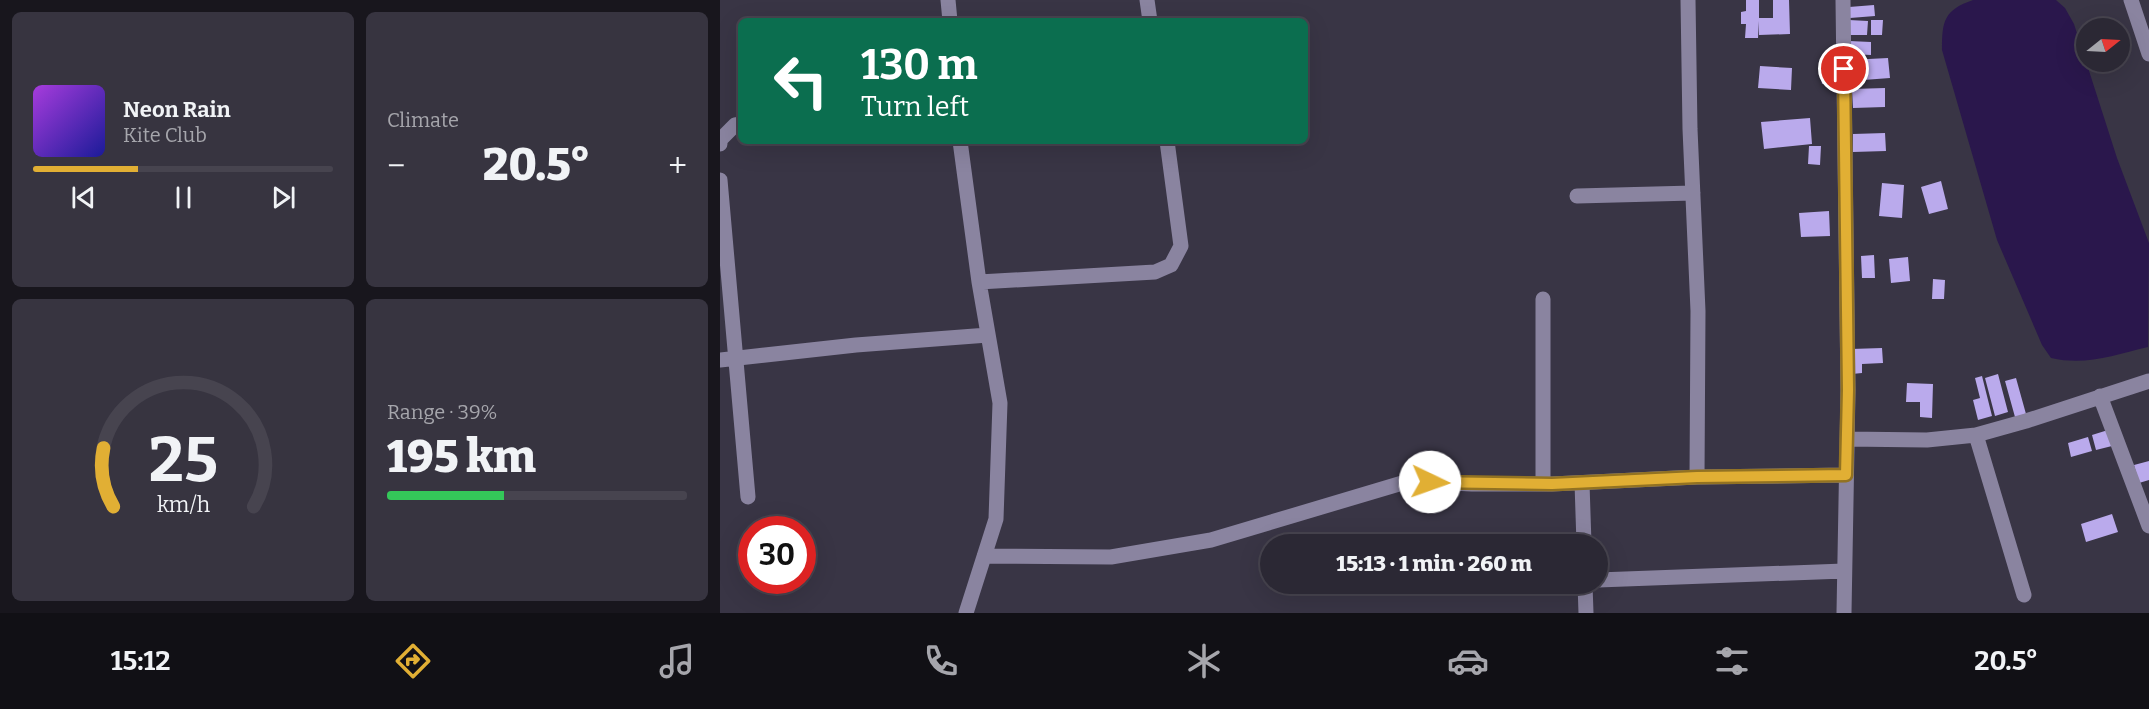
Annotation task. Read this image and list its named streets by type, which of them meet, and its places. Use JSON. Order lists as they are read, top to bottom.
{
  "north": "right",
  "page": {
    "tile": [
      "Climate",
      ["Range · 39%", "195 km"]
    ],
    "turn": ["130 m", "Turn left"],
    "song": ["Neon Rain", "Kite Club"],
    "heat": ["−", "20.5°", "+"],
    "limit": "30",
    "trip": "15:13 · 1 min · 260 m",
    "tabs": ["15:12", "20.5°"],
    "gauge": ["25", "km/h"]
  }
}
